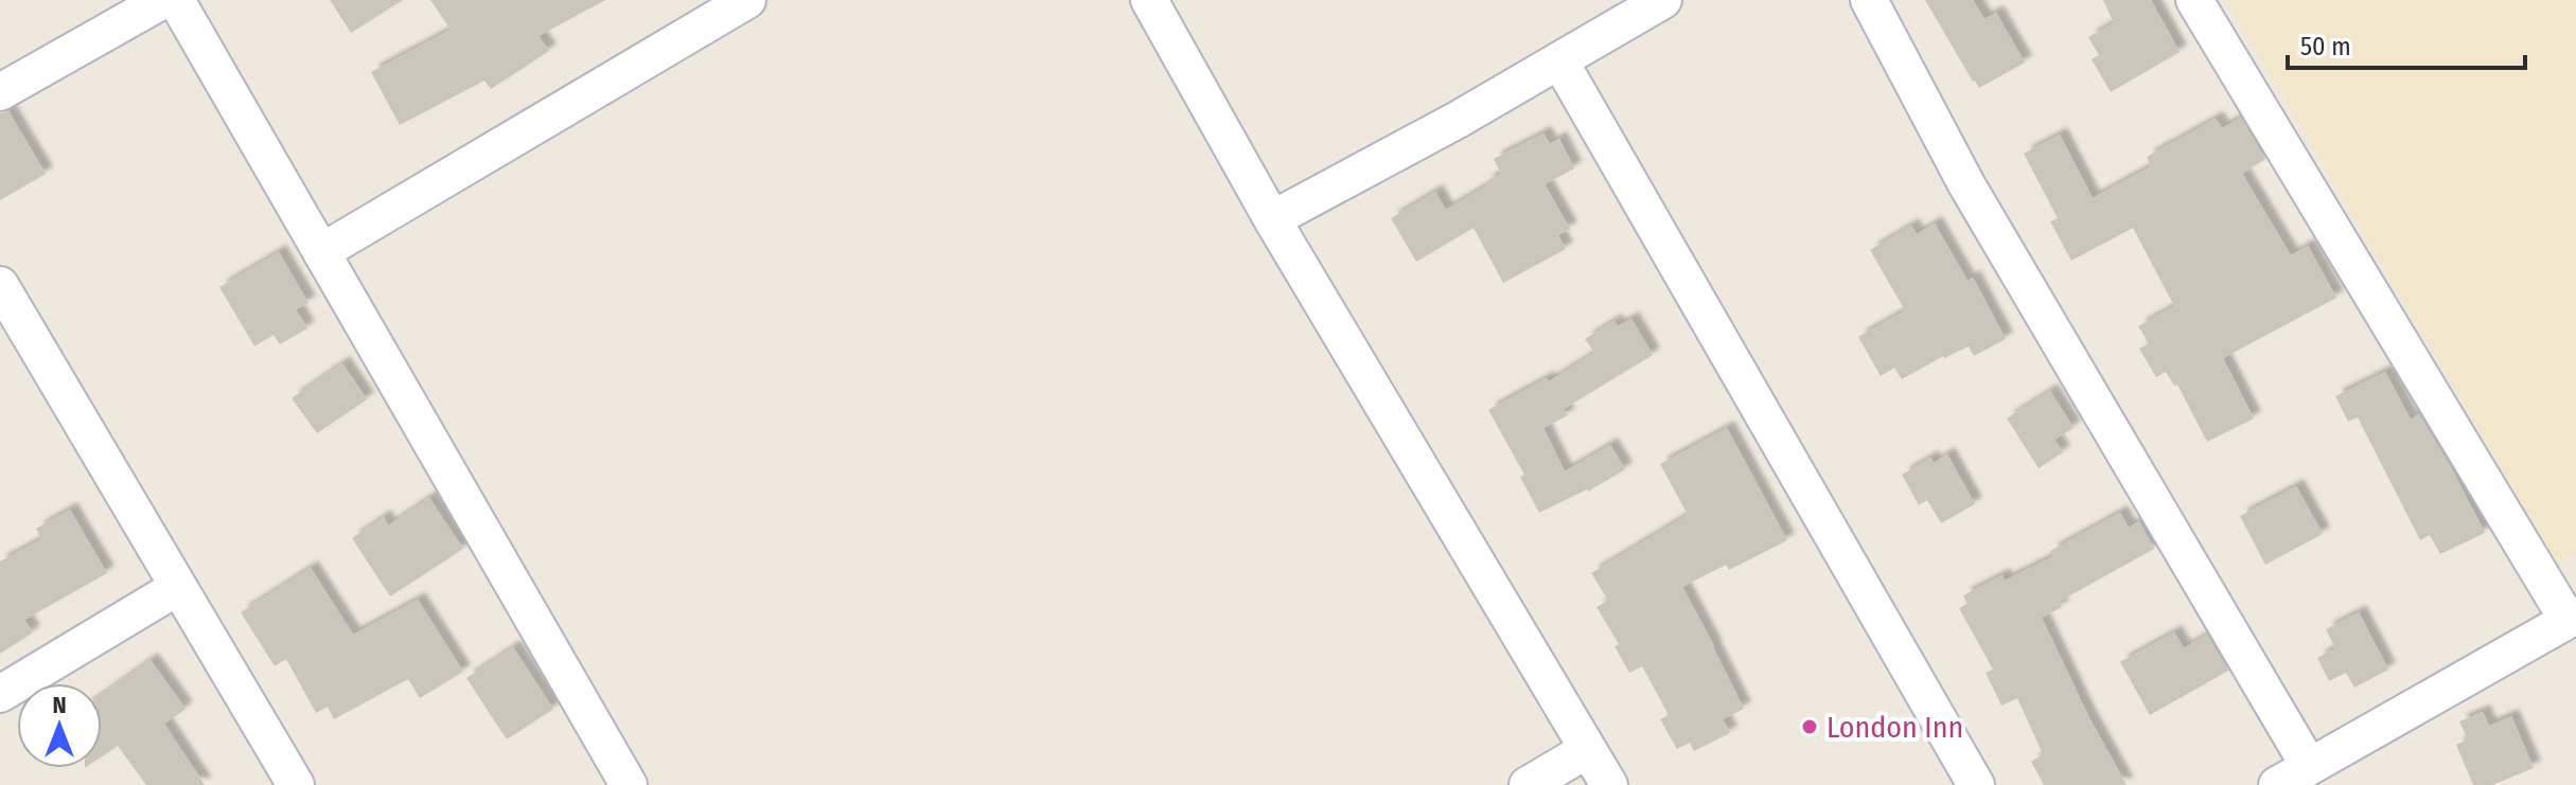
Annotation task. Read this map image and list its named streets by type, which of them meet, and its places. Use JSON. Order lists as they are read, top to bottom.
{
  "places": ["London Inn"],
  "scale_bar": "50 m",
  "north": "top"
}
